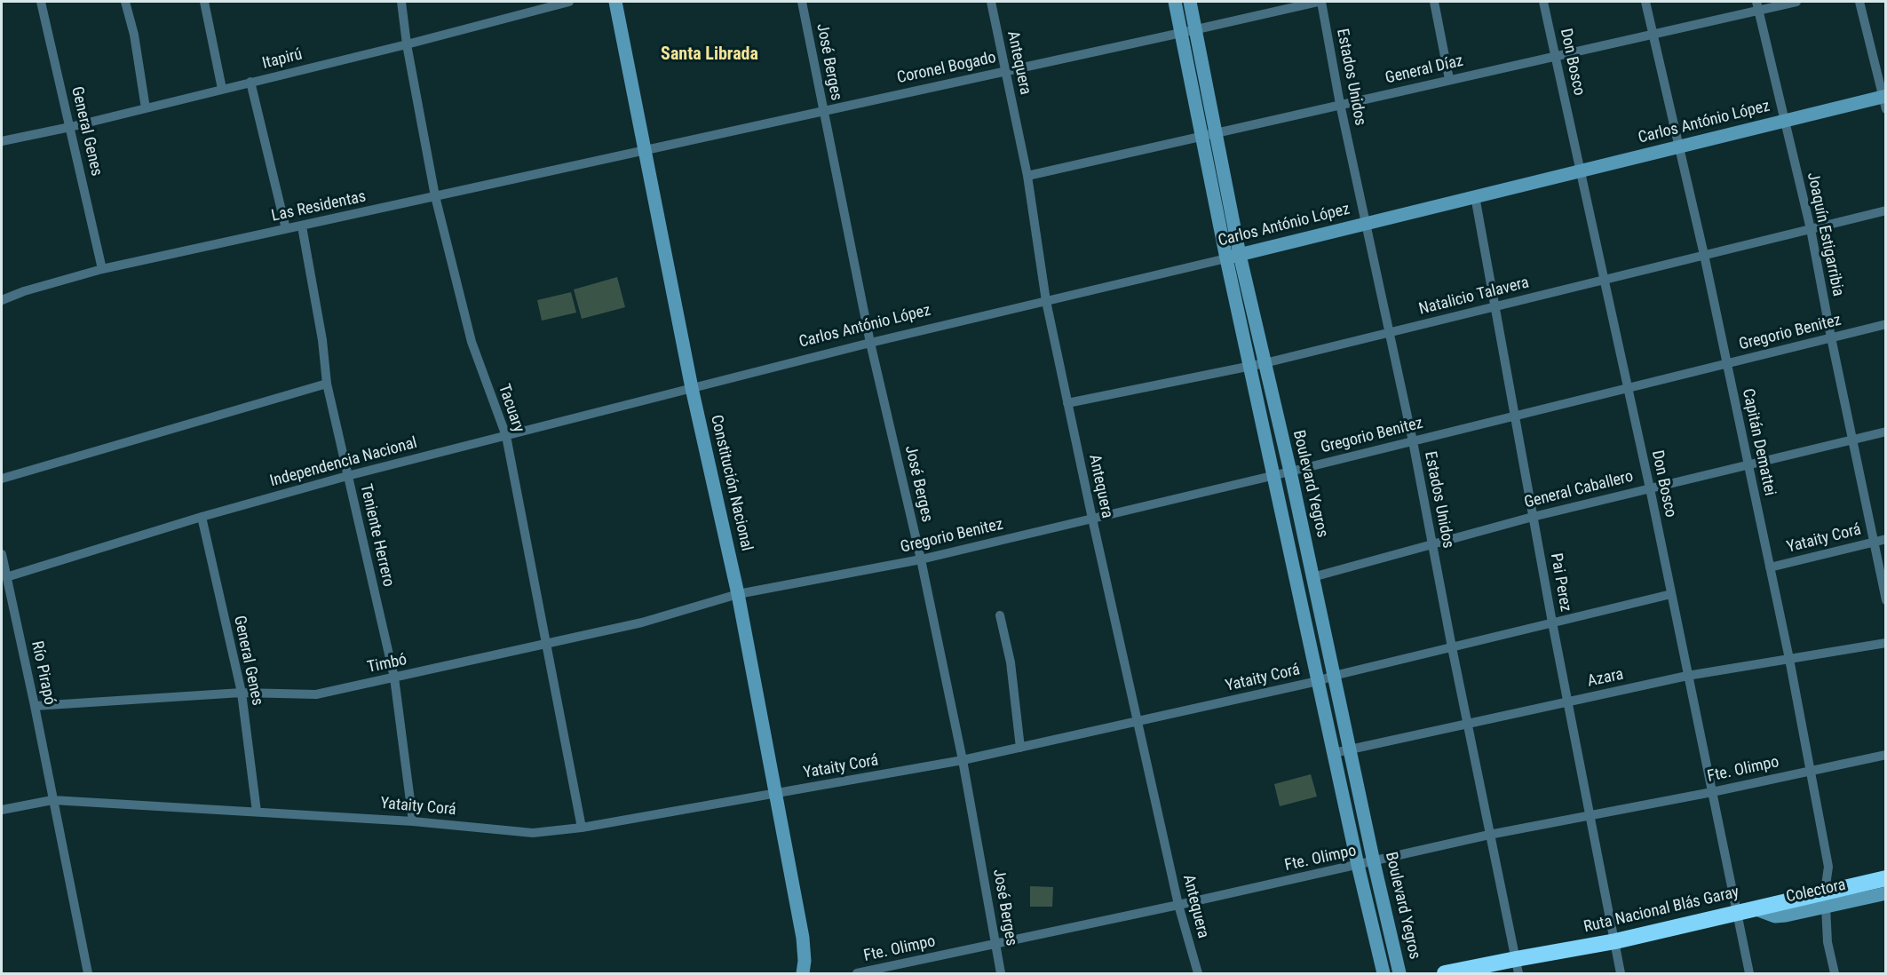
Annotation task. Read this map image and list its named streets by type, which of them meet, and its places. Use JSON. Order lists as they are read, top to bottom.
{
  "streets": {
    "highway": ["Ruta Nacional Blás Garay"],
    "main road": [
      "Carlos António López",
      "Constitución Nacional",
      "Boulevard Yegros",
      "Colectora"
    ],
    "street": [
      "Itapirú",
      "José Berges",
      "Don Bosco",
      "Antequera",
      "Coronel Bogado",
      "General Díaz",
      "Estados Unidos",
      "General Genes",
      "Las Residentas",
      "Joaquín Estigarribia",
      "Natalicio Talavera",
      "Gregorio Benitez",
      "Tacuary",
      "Capitán Demattei",
      "Independencia Nacional",
      "General Caballero",
      "Teniente Herrero",
      "Yataity Corá",
      "Pai Perez",
      "Timbó",
      "Río Pirapó",
      "Azara",
      "Fte. Olimpo"
    ]
  },
  "crossings": [
    ["Itapirú", "General Genes"],
    ["Itapirú", "Tacuary"],
    ["José Berges", "Coronel Bogado"],
    ["José Berges", "Carlos António López"],
    ["José Berges", "Gregorio Benitez"],
    ["José Berges", "Yataity Corá"],
    ["José Berges", "Fte. Olimpo"],
    ["Don Bosco", "General Díaz"],
    ["Don Bosco", "Carlos António López"],
    ["Don Bosco", "Natalicio Talavera"],
    ["Don Bosco", "Gregorio Benitez"],
    ["Don Bosco", "General Caballero"],
    ["Don Bosco", "Yataity Corá"],
    ["Don Bosco", "Azara"],
    ["Don Bosco", "Fte. Olimpo"],
    ["Don Bosco", "Ruta Nacional Blás Garay"],
    ["Antequera", "Coronel Bogado"],
    ["Antequera", "General Díaz"],
    ["Antequera", "Carlos António López"],
    ["Antequera", "Natalicio Talavera"],
    ["Antequera", "Gregorio Benitez"],
    ["Antequera", "Yataity Corá"],
    ["Antequera", "Fte. Olimpo"],
    ["Coronel Bogado", "Estados Unidos"],
    ["Coronel Bogado", "Las Residentas"],
    ["Coronel Bogado", "Constitución Nacional"],
    ["Coronel Bogado", "Boulevard Yegros"],
    ["General Díaz", "Estados Unidos"],
    ["General Díaz", "Joaquín Estigarribia"],
    ["General Díaz", "Capitán Demattei"],
    ["General Díaz", "Boulevard Yegros"],
    ["Estados Unidos", "Carlos António López"],
    ["Estados Unidos", "Natalicio Talavera"],
    ["Estados Unidos", "Gregorio Benitez"],
    ["Estados Unidos", "General Caballero"],
    ["Estados Unidos", "Yataity Corá"],
    ["Estados Unidos", "Azara"],
    ["Estados Unidos", "Fte. Olimpo"],
    ["Estados Unidos", "Ruta Nacional Blás Garay"],
    ["Carlos António López", "Joaquín Estigarribia"],
    ["Carlos António López", "Capitán Demattei"],
    ["Carlos António López", "Independencia Nacional"],
    ["Carlos António López", "Constitución Nacional"],
    ["Carlos António López", "Boulevard Yegros"],
    ["Carlos António López", "Pai Perez"],
    ["General Genes", "Las Residentas"],
    ["General Genes", "Independencia Nacional"],
    ["General Genes", "Yataity Corá"],
    ["General Genes", "Timbó"],
    ["Las Residentas", "Tacuary"],
    ["Las Residentas", "Constitución Nacional"],
    ["Las Residentas", "Teniente Herrero"],
    ["Joaquín Estigarribia", "Natalicio Talavera"],
    ["Joaquín Estigarribia", "Gregorio Benitez"],
    ["Joaquín Estigarribia", "General Caballero"],
    ["Joaquín Estigarribia", "Yataity Corá"],
    ["Natalicio Talavera", "Capitán Demattei"],
    ["Natalicio Talavera", "Boulevard Yegros"],
    ["Natalicio Talavera", "Pai Perez"],
    ["Gregorio Benitez", "Capitán Demattei"],
    ["Gregorio Benitez", "Constitución Nacional"],
    ["Gregorio Benitez", "Boulevard Yegros"],
    ["Gregorio Benitez", "Pai Perez"],
    ["Gregorio Benitez", "Timbó"],
    ["Tacuary", "Independencia Nacional"],
    ["Tacuary", "Yataity Corá"],
    ["Tacuary", "Timbó"],
    ["Capitán Demattei", "General Caballero"],
    ["Capitán Demattei", "Yataity Corá"],
    ["Capitán Demattei", "Azara"],
    ["Capitán Demattei", "Fte. Olimpo"],
    ["Capitán Demattei", "Colectora"],
    ["Capitán Demattei", "Ruta Nacional Blás Garay"],
    ["Independencia Nacional", "Constitución Nacional"],
    ["Independencia Nacional", "Teniente Herrero"],
    ["Independencia Nacional", "Río Pirapó"],
    ["Constitución Nacional", "Yataity Corá"],
    ["Constitución Nacional", "Timbó"],
    ["Boulevard Yegros", "General Caballero"],
    ["Boulevard Yegros", "Yataity Corá"],
    ["Boulevard Yegros", "Azara"],
    ["Boulevard Yegros", "Fte. Olimpo"],
    ["General Caballero", "Pai Perez"],
    ["Teniente Herrero", "Yataity Corá"],
    ["Teniente Herrero", "Timbó"],
    ["Yataity Corá", "Pai Perez"],
    ["Yataity Corá", "Río Pirapó"],
    ["Pai Perez", "Azara"],
    ["Pai Perez", "Fte. Olimpo"],
    ["Pai Perez", "Ruta Nacional Blás Garay"],
    ["Timbó", "Río Pirapó"],
    ["Colectora", "Ruta Nacional Blás Garay"]
  ],
  "districts": ["Santa Librada"]
}
